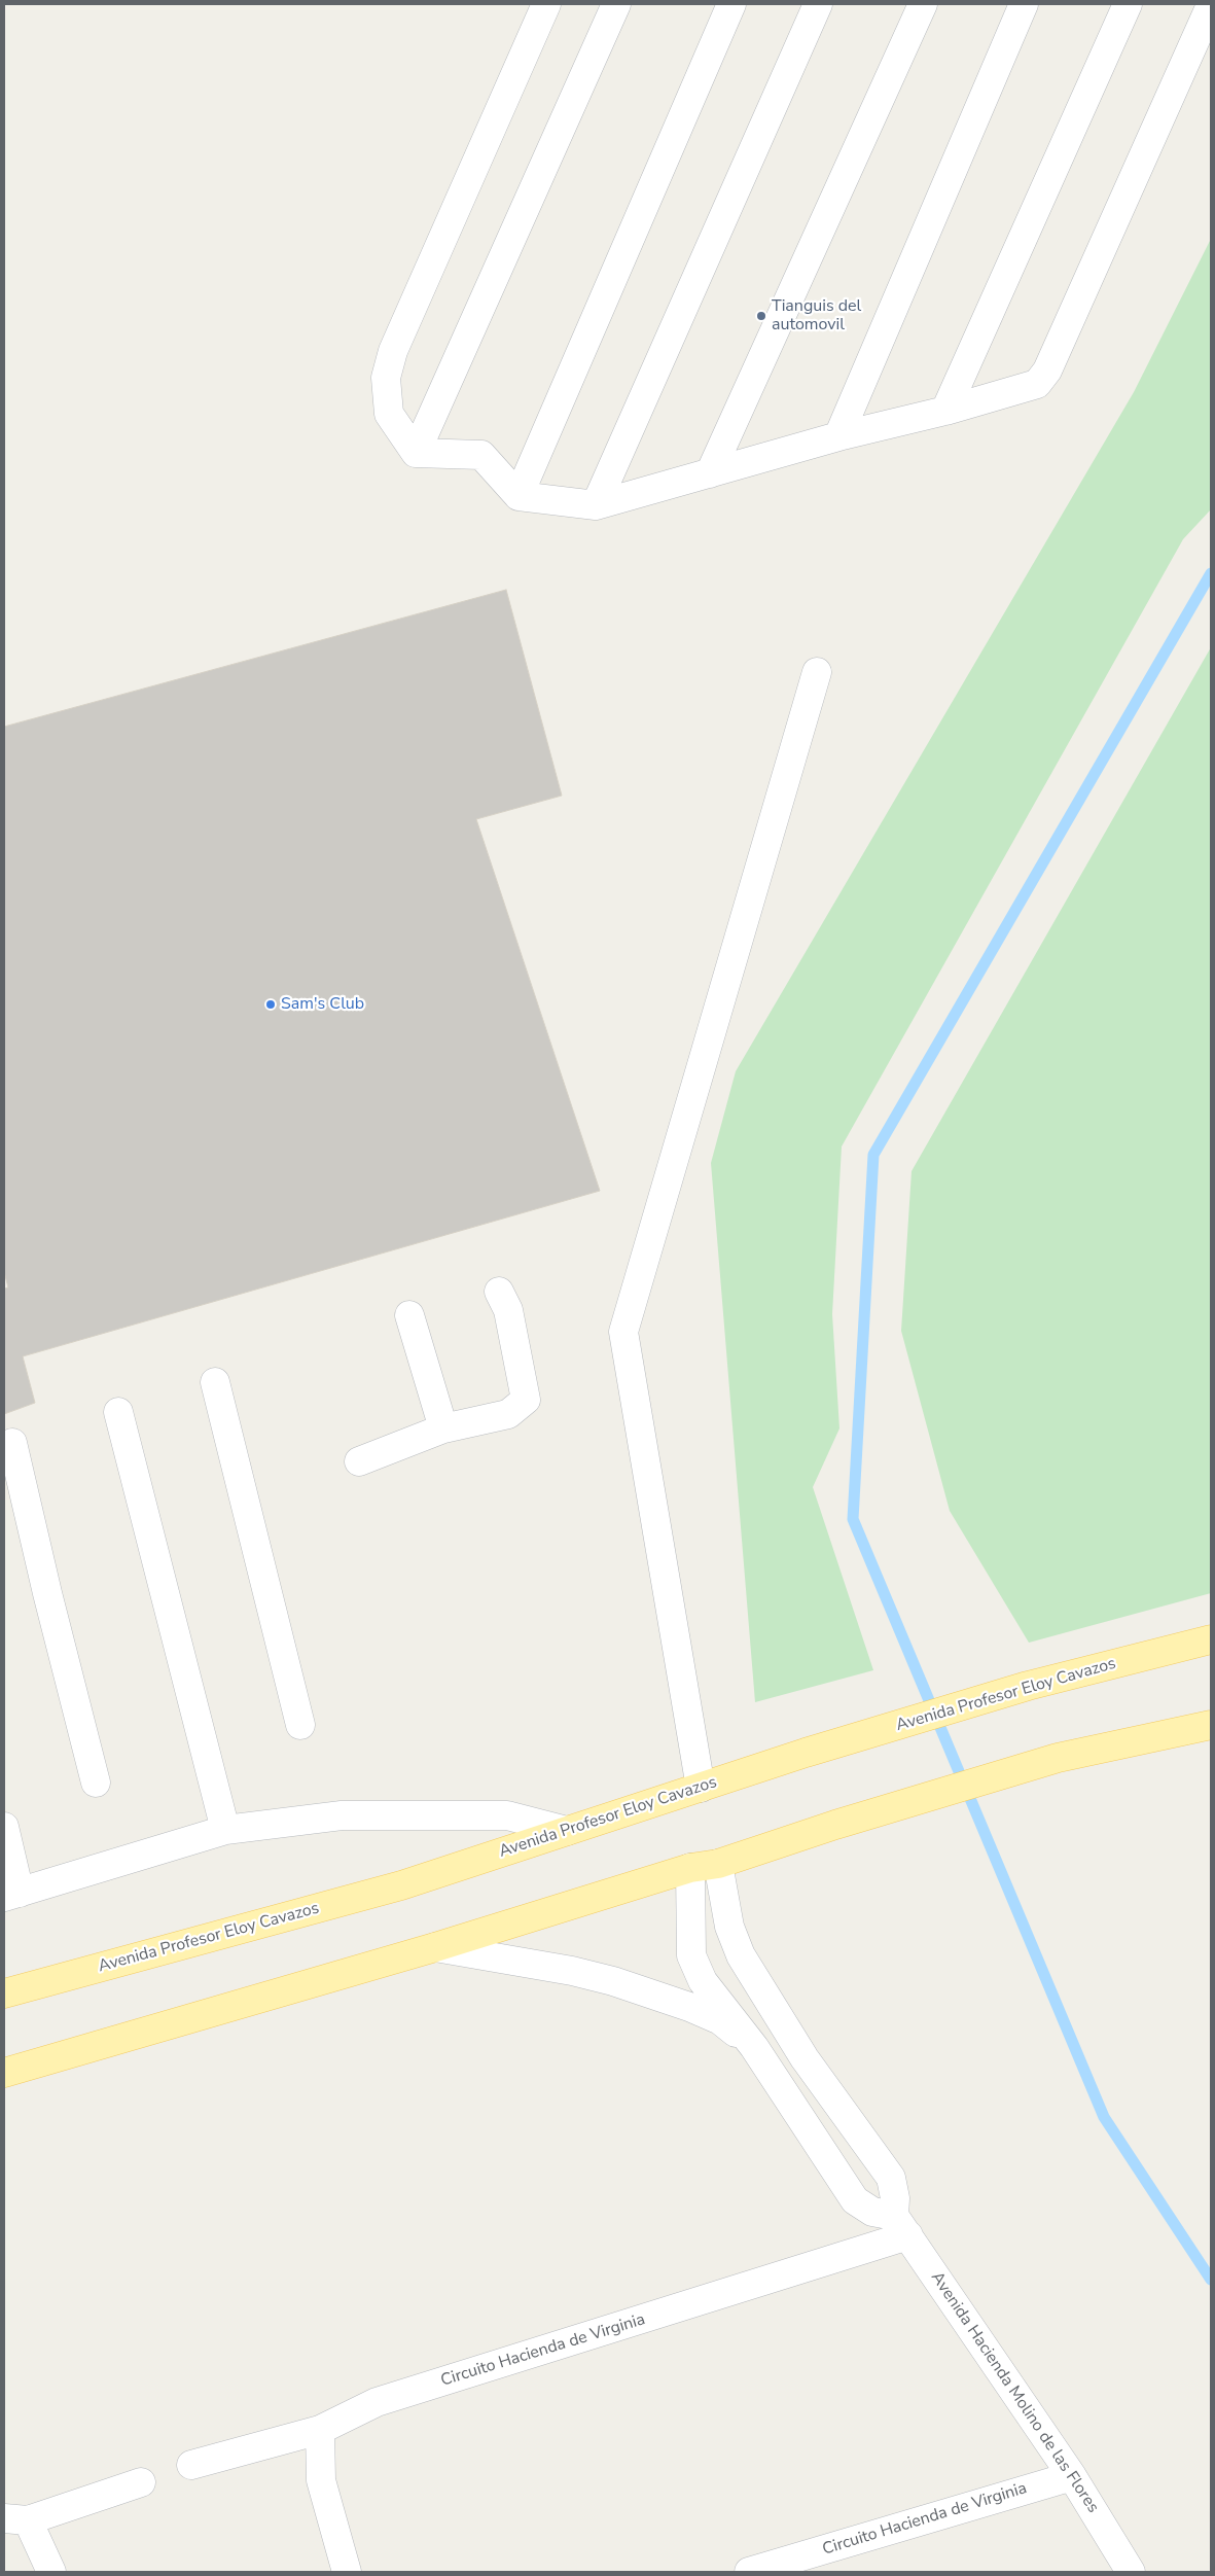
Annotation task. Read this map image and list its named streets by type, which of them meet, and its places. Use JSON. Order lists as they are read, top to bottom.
{
  "streets": {
    "main road": ["Avenida Profesor Eloy Cavazos"],
    "street": ["Circuito Hacienda de Virginia", "Avenida Hacienda Molino de las Flores"]
  },
  "crossings": [
    ["Circuito Hacienda de Virginia", "Avenida Hacienda Molino de las Flores"]
  ],
  "places": ["Tianguis del automovil", "Sam's Club"]
}
